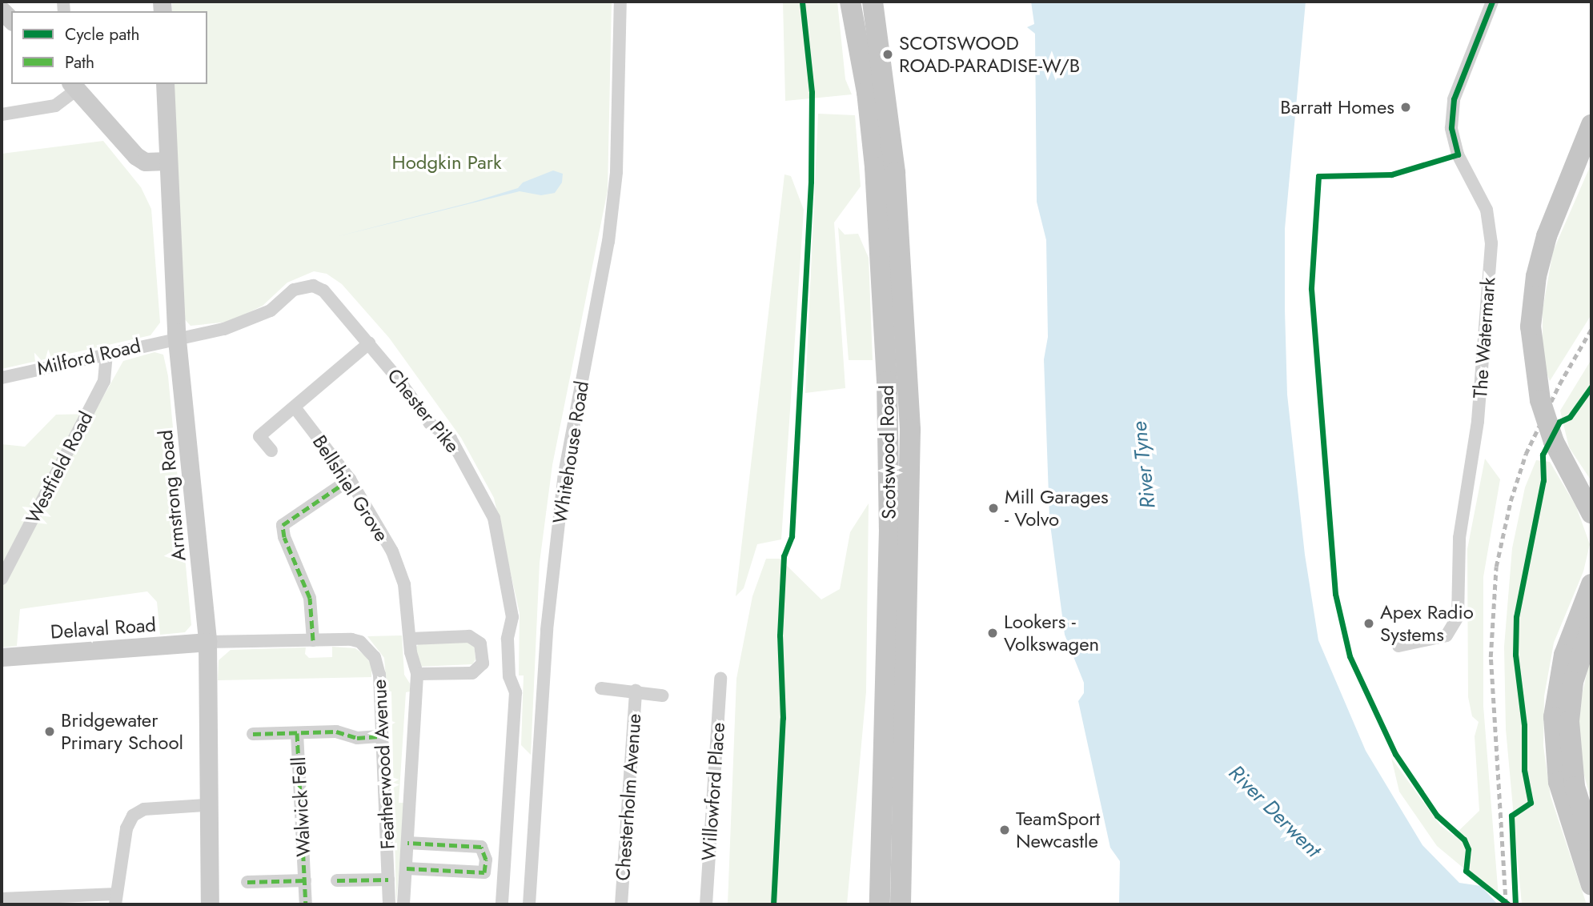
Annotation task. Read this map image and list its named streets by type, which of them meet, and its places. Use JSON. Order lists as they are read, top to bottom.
{
  "streets": {
    "main road": ["Scotswood Road"],
    "street": [
      "The Watermark",
      "Milford Road",
      "Chester Pike",
      "Whitehouse Road",
      "Westfield Road",
      "Bellshiel Grove",
      "Armstrong Road",
      "Delaval Road",
      "Featherwood Avenue",
      "Willowford Place",
      "Chesterholm Avenue",
      "Walwick Fell"
    ]
  },
  "crossings": [
    ["Milford Road", "Chester Pike"],
    ["Milford Road", "Westfield Road"],
    ["Milford Road", "Armstrong Road"],
    ["Chester Pike", "Armstrong Road"],
    ["Bellshiel Grove", "Featherwood Avenue"],
    ["Armstrong Road", "Delaval Road"],
    ["Armstrong Road", "Featherwood Avenue"],
    ["Delaval Road", "Featherwood Avenue"],
    ["Featherwood Avenue", "Walwick Fell"]
  ],
  "water": ["River Tyne", "River Derwent"],
  "parks": ["Hodgkin Park"],
  "places": [
    "SCOTSWOOD ROAD-PARADISE-W/B",
    "Barratt Homes",
    "Mill Garages - Volvo",
    "Apex Radio Systems",
    "Lookers - Volkswagen",
    "Bridgewater Primary School",
    "TeamSport Newcastle"
  ],
  "legend": ["Cycle path", "Path"]
}
